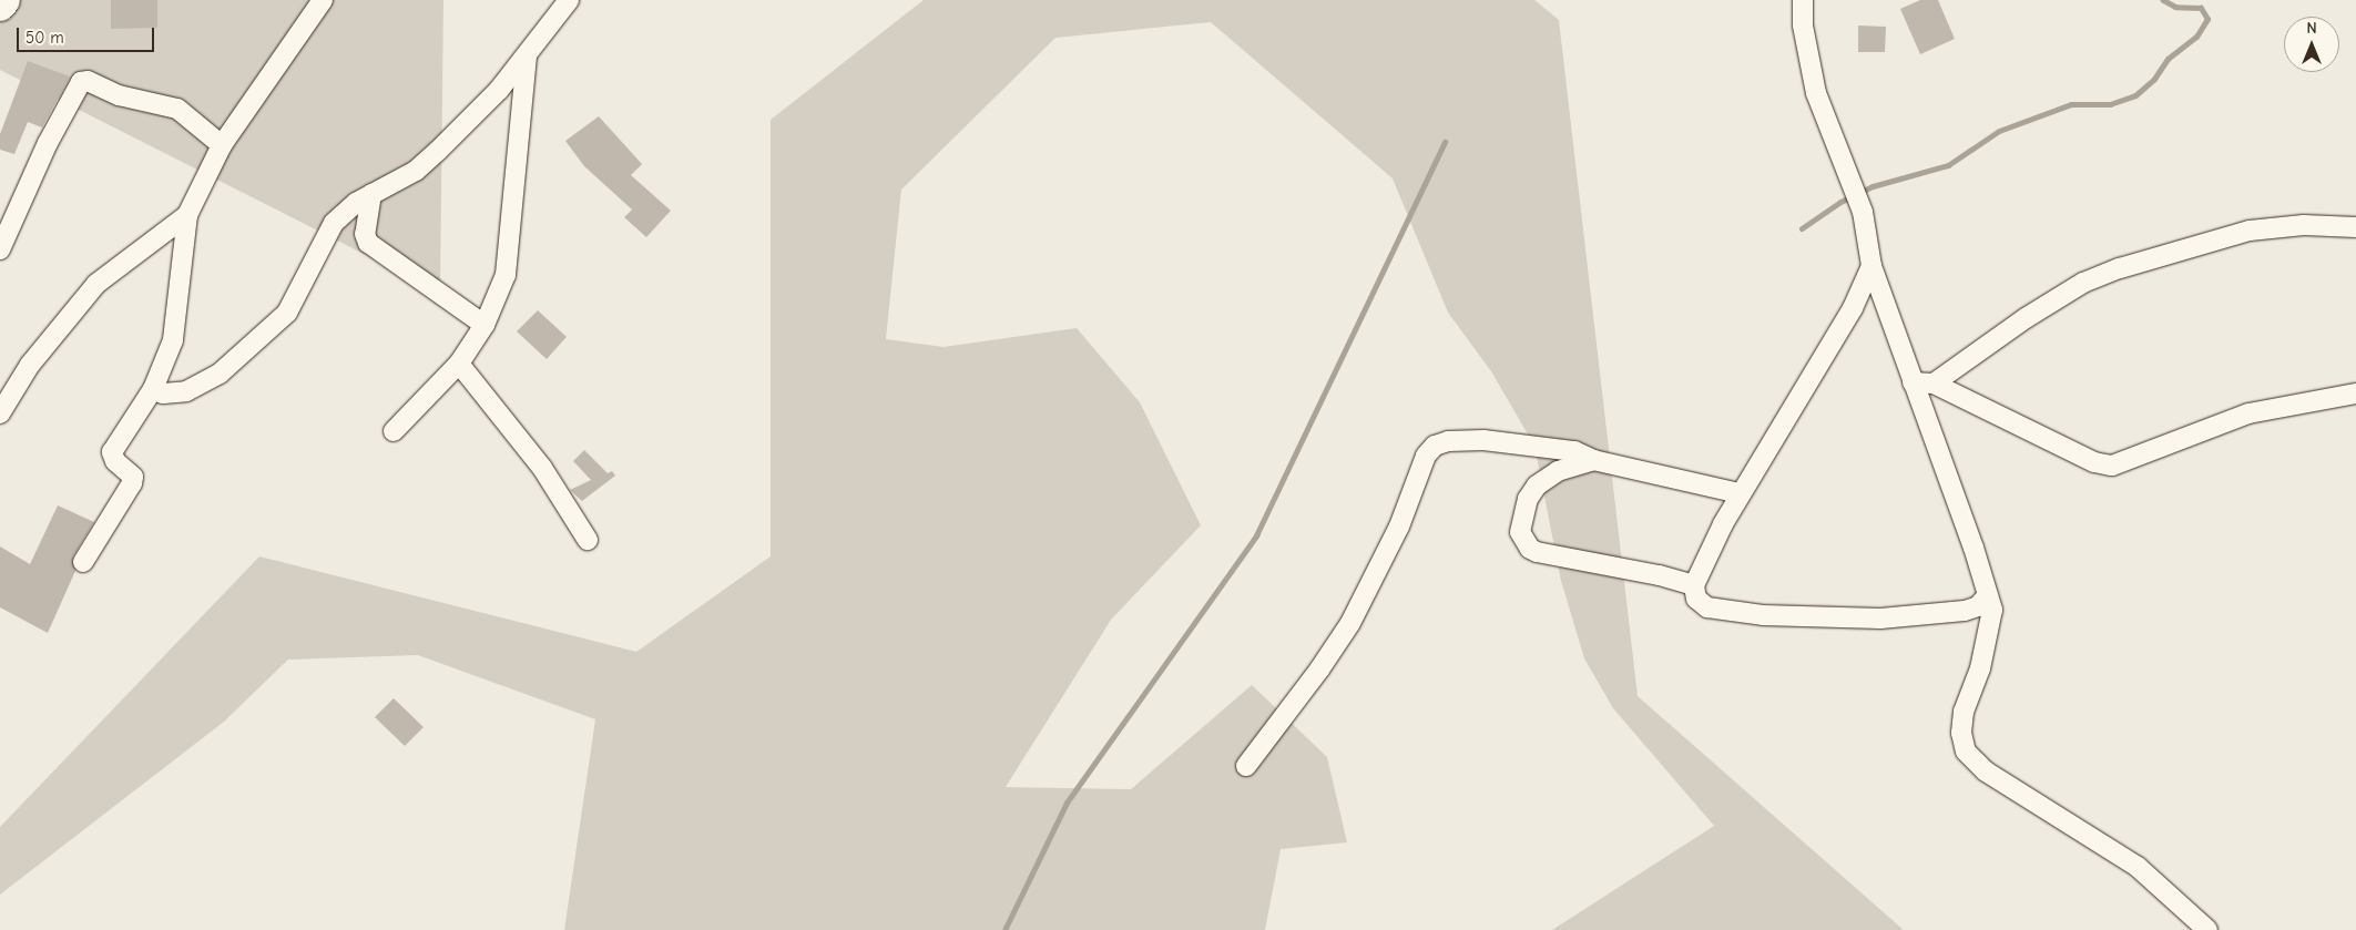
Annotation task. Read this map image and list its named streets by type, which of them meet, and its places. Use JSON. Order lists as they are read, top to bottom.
{
  "scale_bar": "50 m",
  "north": "top"
}
